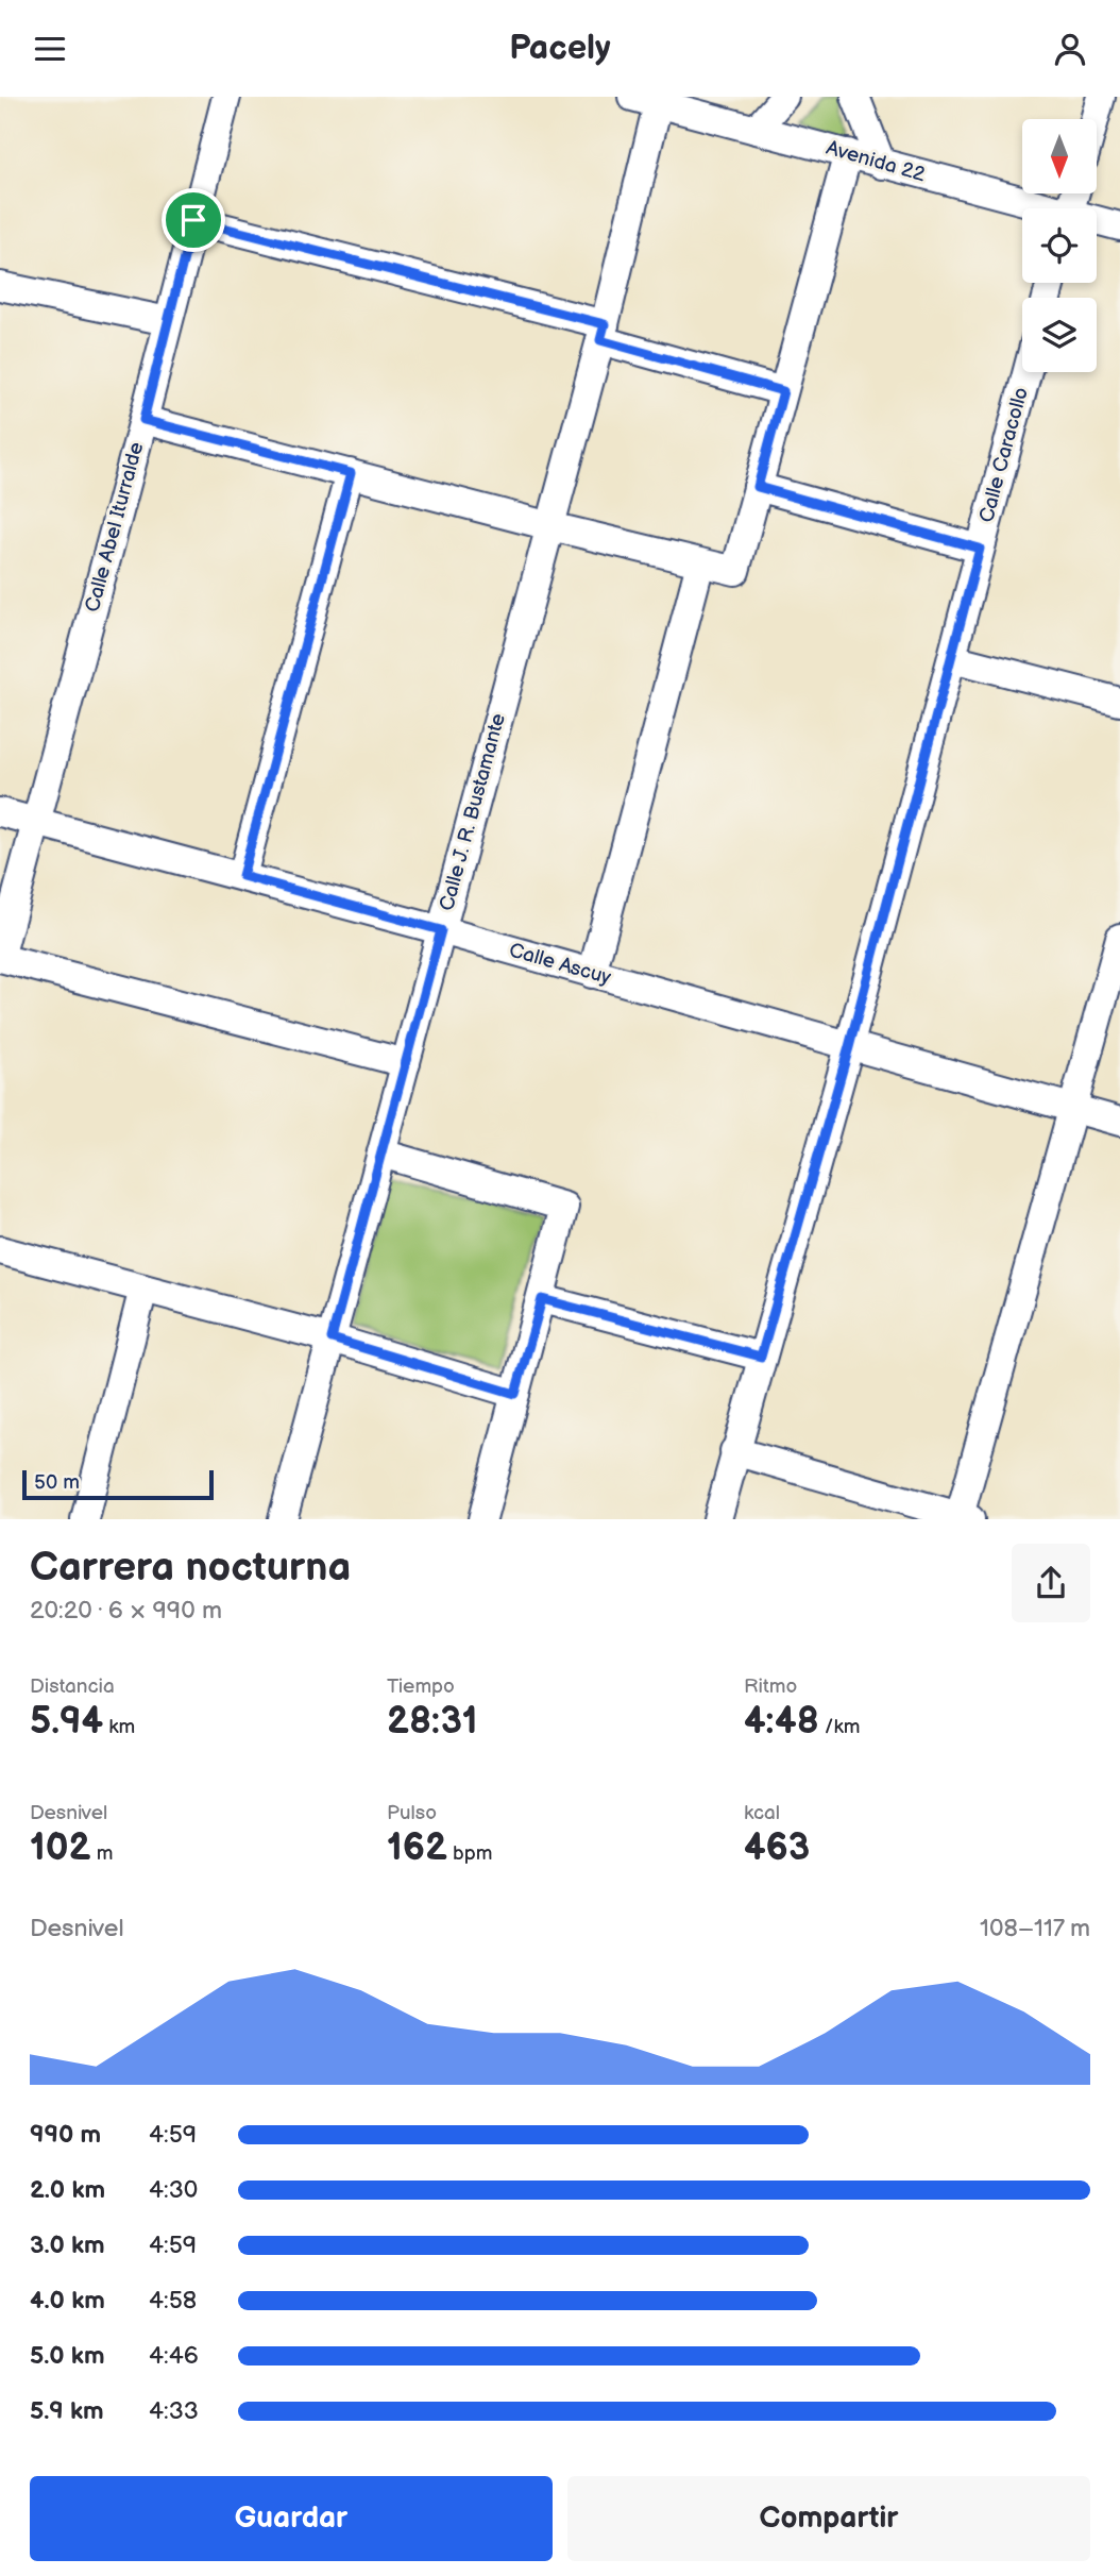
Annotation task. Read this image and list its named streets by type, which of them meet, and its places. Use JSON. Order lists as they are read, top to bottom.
{
  "streets": {
    "street": [
      "Avenida 22",
      "Calle Caracollo",
      "Calle Abel Iturralde",
      "Calle J. R. Bustamante",
      "Calle Ascuy"
    ]
  },
  "crossings": [
    ["Avenida 22", "Calle J. R. Bustamante"],
    ["Calle Caracollo", "Calle Ascuy"],
    ["Calle Abel Iturralde", "Calle Ascuy"],
    ["Calle J. R. Bustamante", "Calle Ascuy"]
  ],
  "scale_bar": "50 m",
  "north": "bottom",
  "page": {
    "header": "Pacely",
    "scale": "50 m",
    "heading": ["Carrera nocturna", "20:20 · 6 × 990 m"],
    "stats": [
      ["Distancia", "5.94 km"],
      ["Tiempo", "28:31"],
      ["Ritmo", "4:48 /km"],
      ["Desnivel", "102 m"],
      ["Pulso", "162 bpm"],
      ["kcal", "463"]
    ],
    "chart": ["Desnivel", "108–117 m"],
    "list": [
      {
        "name": "990 m",
        "note": "4:59"
      },
      {
        "name": "2.0 km",
        "note": "4:30"
      },
      {
        "name": "3.0 km",
        "note": "4:59"
      },
      {
        "name": "4.0 km",
        "note": "4:58"
      },
      {
        "name": "5.0 km",
        "note": "4:46"
      },
      {
        "name": "5.9 km",
        "note": "4:33"
      }
    ],
    "buttons": ["Guardar", "Compartir"]
  }
}
